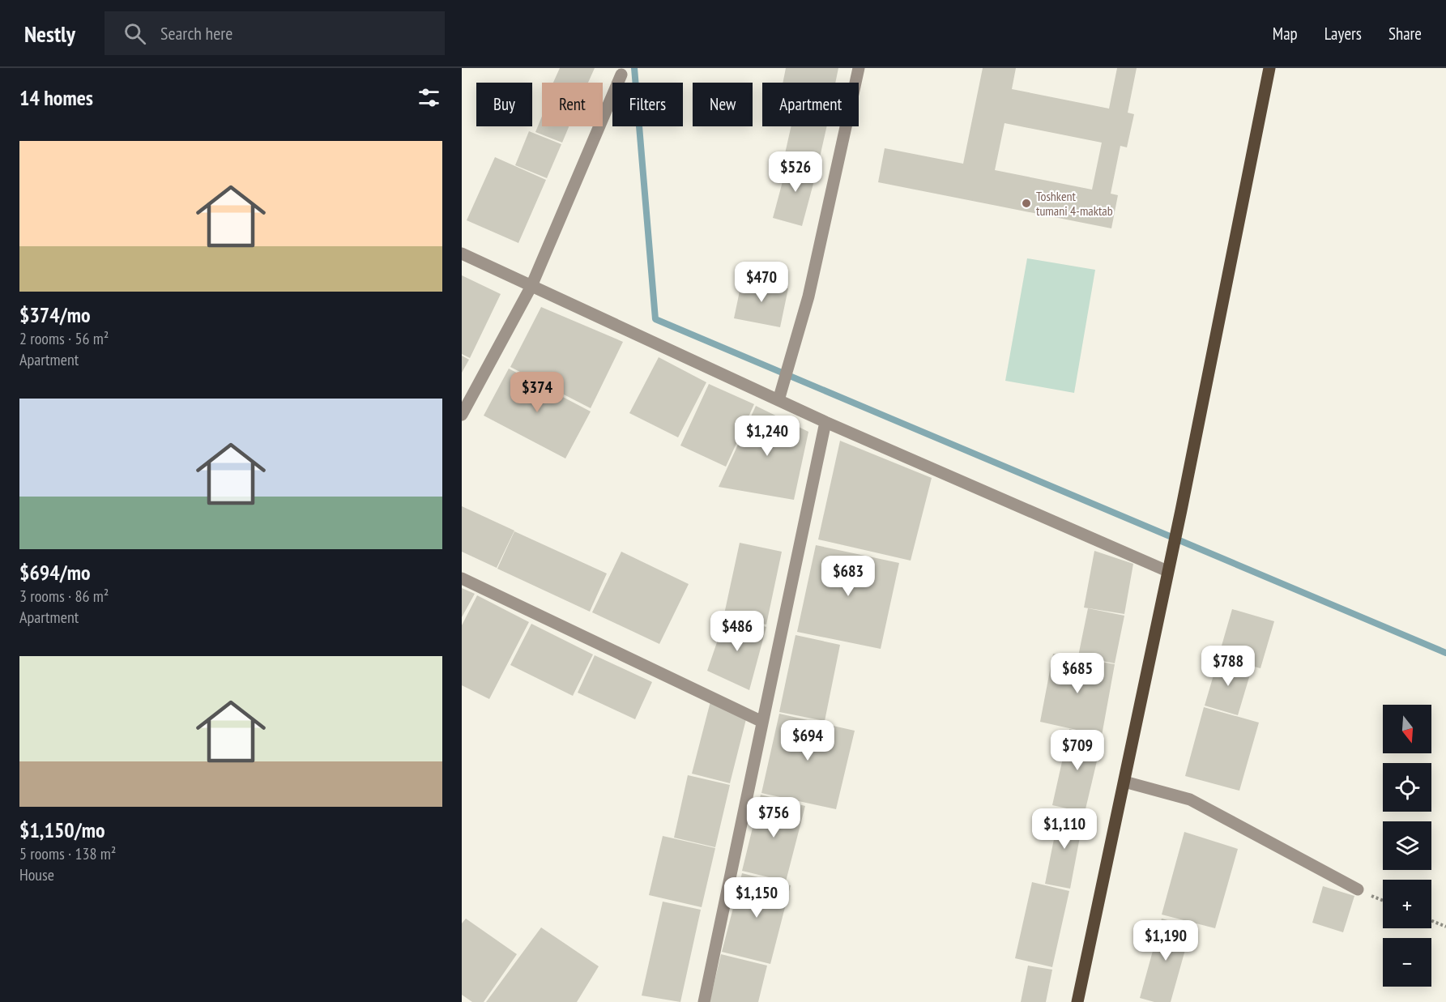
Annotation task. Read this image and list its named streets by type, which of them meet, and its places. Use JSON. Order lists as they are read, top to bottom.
{
  "places": ["Toshkent tumani 4-maktab"],
  "north": "bottom",
  "page": {
    "header": "Nestly",
    "search": "Search here",
    "nav": ["Map", "Layers", "Share"],
    "heading": "14 homes",
    "chip": [
      "Buy",
      "Rent",
      "Filters",
      "New",
      "Apartment"
    ],
    "list": [
      {
        "name": "$374/mo",
        "note": "2 rooms · 56 m² · Apartment"
      },
      {
        "name": "$694/mo",
        "note": "3 rooms · 86 m² · Apartment"
      },
      {
        "name": "$1,150/mo",
        "note": "5 rooms · 138 m² · House"
      }
    ],
    "price": [
      "$526",
      "$470",
      "$374",
      "$1,240",
      "$683",
      "$486",
      "$788",
      "$685",
      "$694",
      "$709",
      "$756",
      "$1,110",
      "$1,150",
      "$1,190"
    ],
    "map_buttons": ["+", "−"]
  }
}
